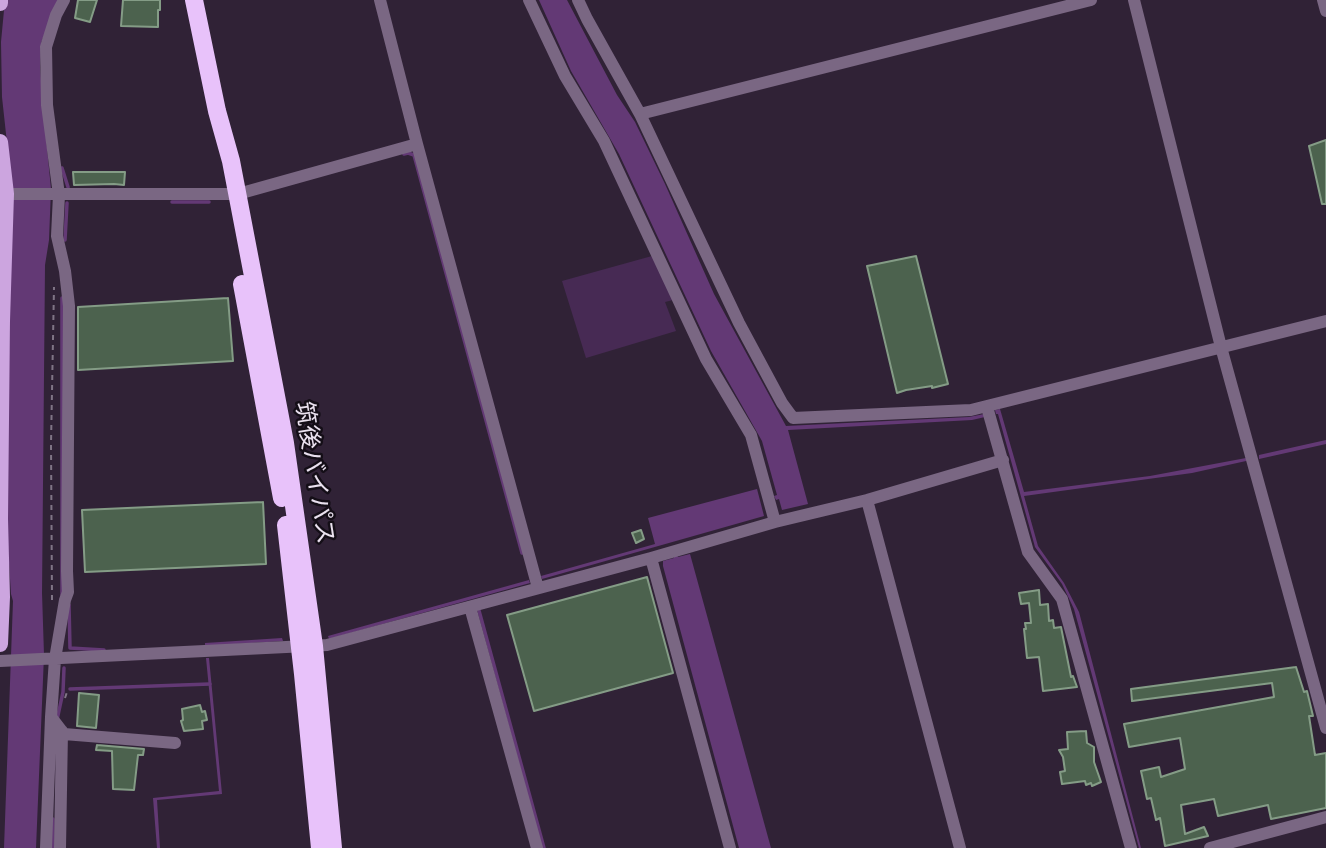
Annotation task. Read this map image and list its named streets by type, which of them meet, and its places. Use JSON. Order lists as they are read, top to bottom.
{
  "streets": {
    "highway": ["筑後バイパス"]
  }
}
